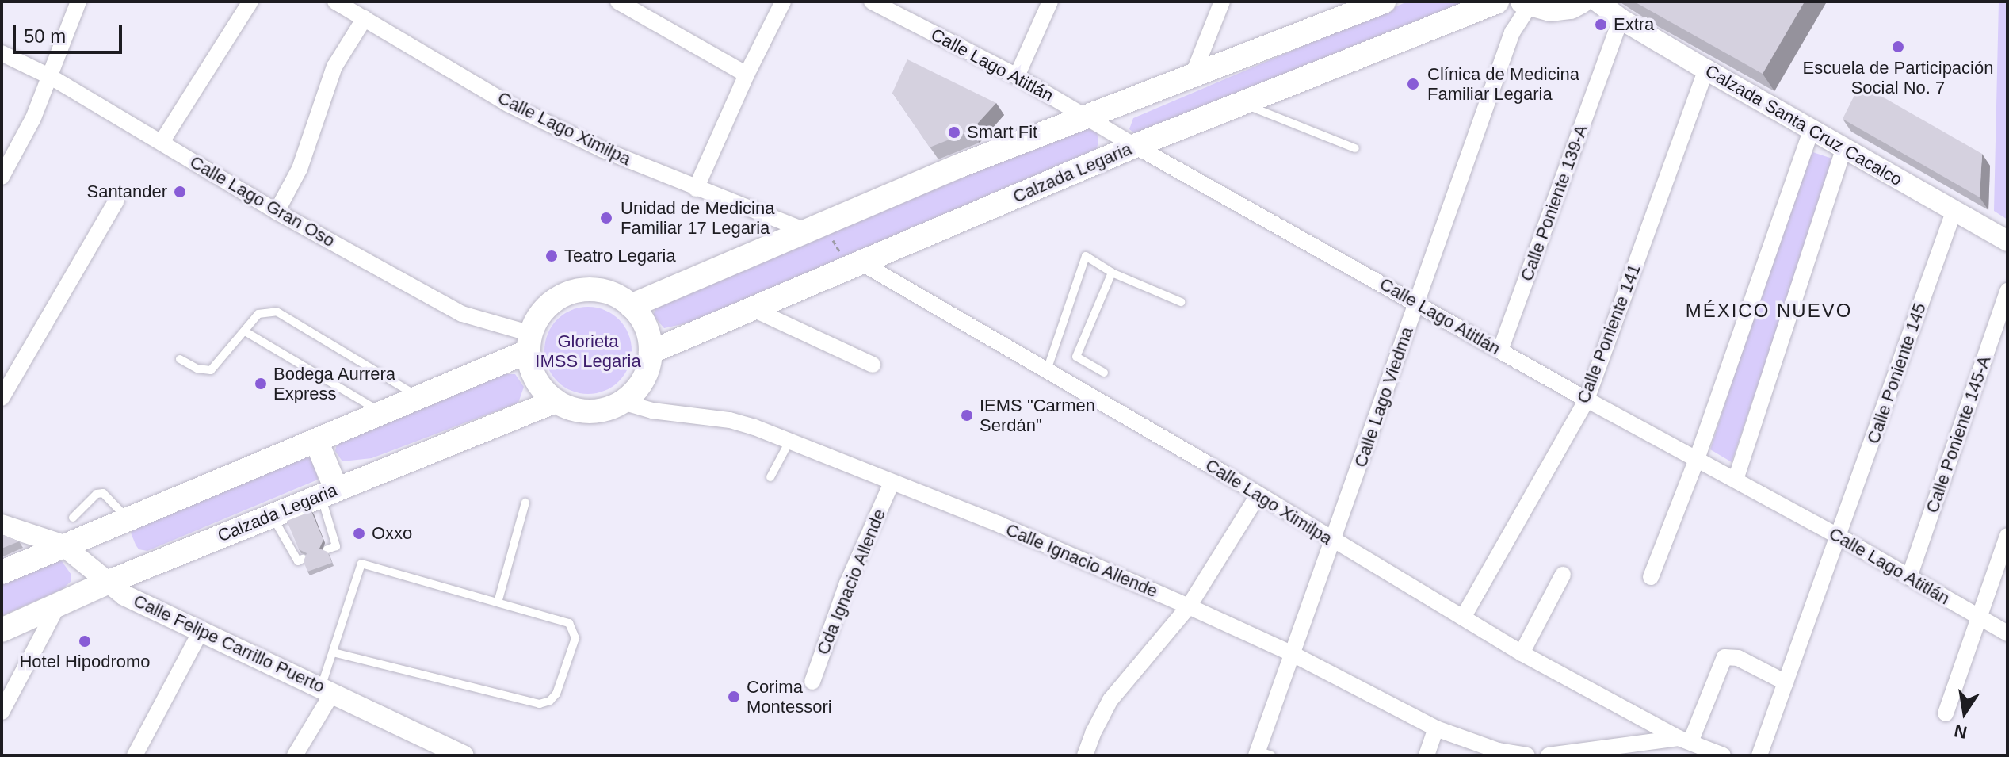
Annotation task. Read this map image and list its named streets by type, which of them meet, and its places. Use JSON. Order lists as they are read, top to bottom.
{
  "streets": {
    "main road": ["Calzada Legaria"],
    "street": [
      "Calle Lago Atitlán",
      "Calzada Santa Cruz Cacalco",
      "Calle Lago Ximilpa",
      "Calle Lago Gran Oso",
      "Calle Poniente 139-A",
      "Calle Poniente 141",
      "Calle Poniente 145",
      "Calle Lago Viedma",
      "Calle Poniente 145-A",
      "Calle Ignacio Allende",
      "Cda Ignacio Allende",
      "Calle Felipe Carrillo Puerto"
    ]
  },
  "crossings": [
    ["Calle Lago Atitlán", "Calzada Legaria"],
    ["Calle Lago Atitlán", "Calle Poniente 139-A"],
    ["Calle Lago Atitlán", "Calle Poniente 141"],
    ["Calle Lago Atitlán", "Calle Poniente 145"],
    ["Calle Lago Atitlán", "Calle Lago Viedma"],
    ["Calle Lago Atitlán", "Calle Poniente 145-A"],
    ["Calzada Santa Cruz Cacalco", "Calle Poniente 139-A"],
    ["Calzada Santa Cruz Cacalco", "Calle Poniente 141"],
    ["Calzada Santa Cruz Cacalco", "Calle Poniente 145"],
    ["Calle Lago Ximilpa", "Calzada Legaria"],
    ["Calle Lago Ximilpa", "Calle Poniente 141"],
    ["Calle Lago Ximilpa", "Calle Lago Viedma"],
    ["Calzada Legaria", "Calle Lago Gran Oso"],
    ["Calzada Legaria", "Calle Ignacio Allende"],
    ["Calzada Legaria", "Calle Felipe Carrillo Puerto"],
    ["Calle Lago Gran Oso", "Calle Ignacio Allende"],
    ["Calle Lago Viedma", "Calle Ignacio Allende"],
    ["Calle Ignacio Allende", "Cda Ignacio Allende"]
  ],
  "districts": ["MÉXICO NUEVO"],
  "parks": ["Glorieta IMSS Legaria"],
  "places": [
    "Extra",
    "Escuela de Participación Social No. 7",
    "Clínica de Medicina Familiar Legaria",
    "Smart Fit",
    "Santander",
    "Unidad de Medicina Familiar 17 Legaria",
    "Teatro Legaria",
    "Bodega Aurrera Express",
    "IEMS \"Carmen Serdán\"",
    "Oxxo",
    "Hotel Hipodromo",
    "Corima Montessori"
  ],
  "scale_bar": "50 m",
  "north": "bottom"
}
